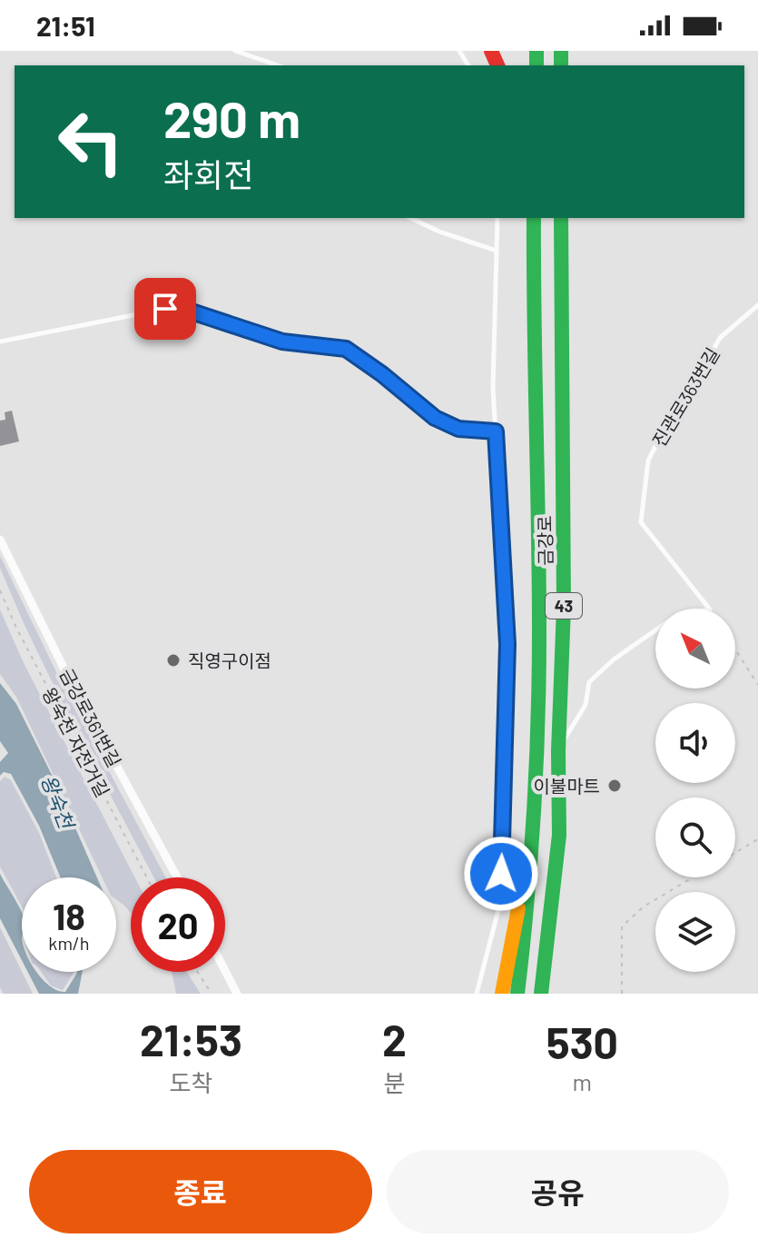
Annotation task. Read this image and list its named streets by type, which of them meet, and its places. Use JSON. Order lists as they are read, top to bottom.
{
  "streets": {
    "highway": ["금강로", "43"],
    "street": ["금강로361번길"],
    "lane": ["진관로363번길"],
    "path": ["왕숙천 자전거길"]
  },
  "crossings": [
    ["진관로363번길", "금강로"]
  ],
  "water": ["왕숙천"],
  "places": ["직영구이점", "이불마트"],
  "north": "top left",
  "page": {
    "status": "21:51",
    "turn": ["290 m", "좌회전"],
    "speed": "18 km/h",
    "limit": "20",
    "eta": [
      "21:53",
      "도착",
      "2",
      "분",
      "530",
      "m"
    ],
    "buttons": ["종료", "공유"]
  }
}
